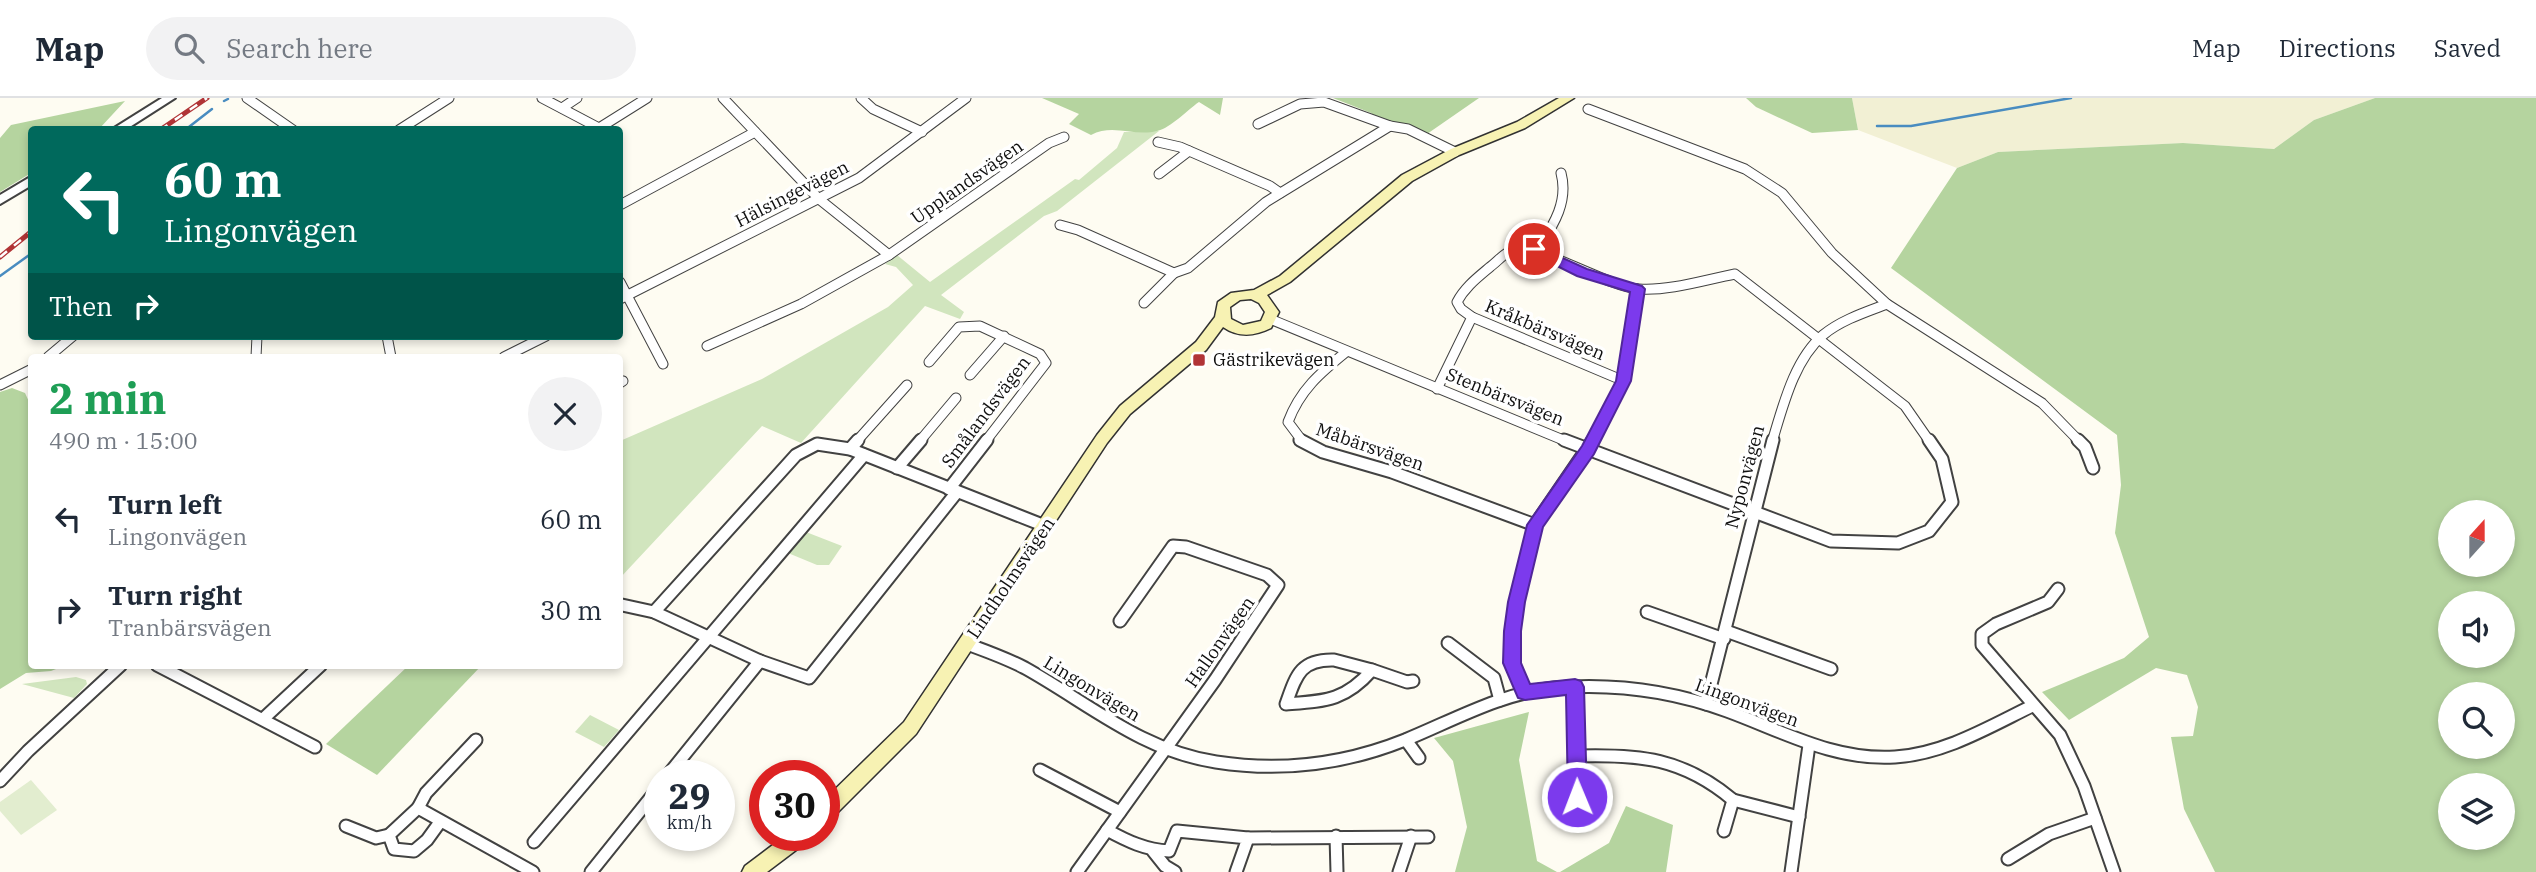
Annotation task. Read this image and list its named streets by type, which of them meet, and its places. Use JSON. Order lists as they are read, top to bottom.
{
  "streets": {
    "main road": ["Lindholmsvägen"],
    "street": [
      "Upplandsvägen",
      "Hälsingevägen",
      "Kråkbärsvägen",
      "Stenbärsvägen",
      "Smålandsvägen",
      "Måbärsvägen",
      "Nyponvägen",
      "Hallonvägen",
      "Lingonvägen"
    ]
  },
  "crossings": [
    ["Stenbärsvägen", "Måbärsvägen"],
    ["Stenbärsvägen", "Nyponvägen"],
    ["Stenbärsvägen", "Lindholmsvägen"],
    ["Smålandsvägen", "Lindholmsvägen"],
    ["Nyponvägen", "Lingonvägen"],
    ["Lindholmsvägen", "Lingonvägen"],
    ["Hallonvägen", "Lingonvägen"]
  ],
  "places": {
    "transit": ["Gästrikevägen"]
  },
  "north": "top",
  "page": {
    "header": "Map",
    "search": "Search here",
    "nav": ["Map", "Directions", "Saved"],
    "turn": ["60 m", "Lingonvägen"],
    "then": "Then",
    "heading": ["2 min", "490 m · 15:00"],
    "list": [
      {
        "name": "Turn left",
        "note": "Lingonvägen",
        "value": "60 m"
      },
      {
        "name": "Turn right",
        "note": "Tranbärsvägen",
        "value": "30 m"
      }
    ],
    "speed": "29 km/h",
    "limit": "30"
  }
}
